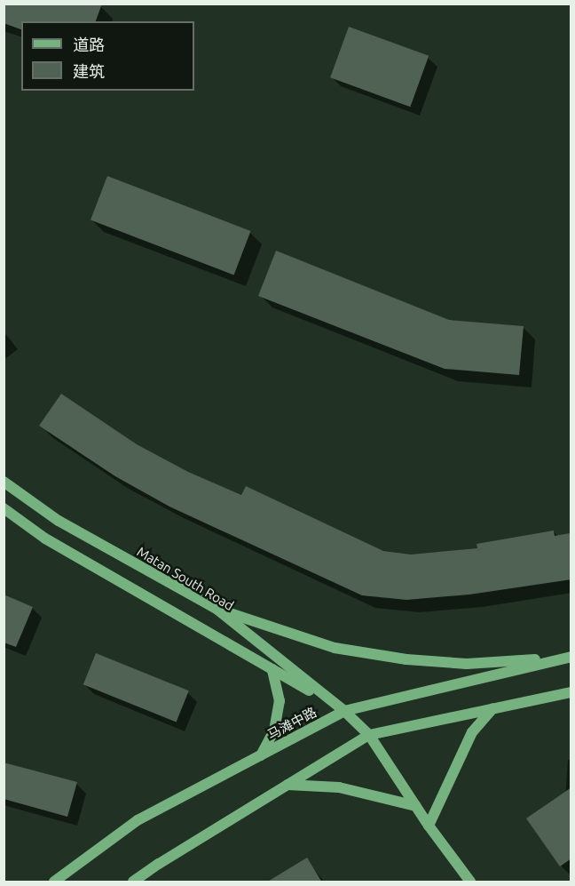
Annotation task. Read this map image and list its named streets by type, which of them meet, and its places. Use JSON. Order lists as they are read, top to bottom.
{
  "streets": {
    "main road": ["Matan South Road", "马滩中路"]
  },
  "crossings": [
    ["Matan South Road", "马滩中路"]
  ],
  "legend": ["道路", "建筑"]
}
